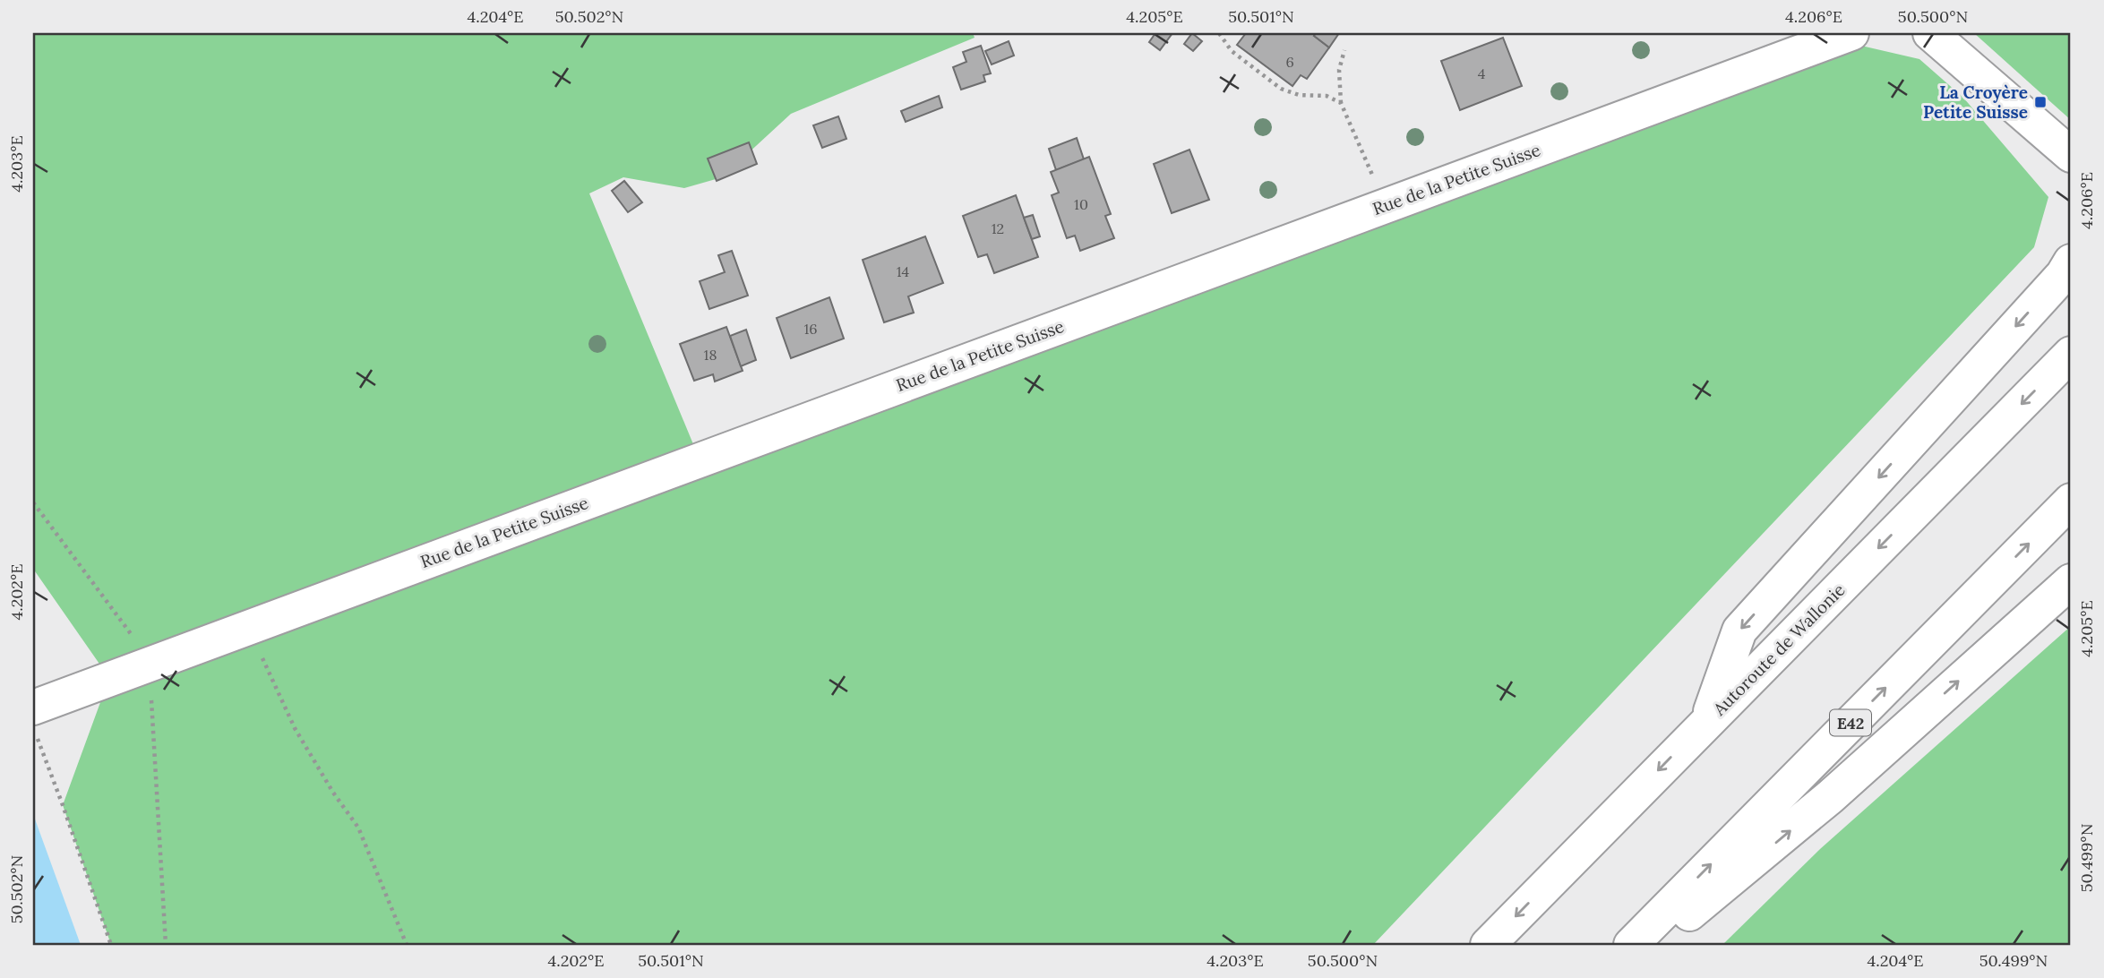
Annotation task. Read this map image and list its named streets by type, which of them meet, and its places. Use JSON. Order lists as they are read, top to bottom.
{
  "streets": {
    "main road": ["Rue de la Petite Suisse", "Autoroute de Wallonie", "E42"]
  },
  "places": {
    "transit": ["La Croyère Petite Suisse"]
  },
  "house_numbers": [
    "6",
    "4",
    "10",
    "12",
    "14",
    "16",
    "18"
  ],
  "coordinates": [
    "4.204°E",
    "50.502°N",
    "4.205°E",
    "50.501°N",
    "4.206°E",
    "50.500°N",
    "4.203°E",
    "4.202°E",
    "50.499°N"
  ]
}
